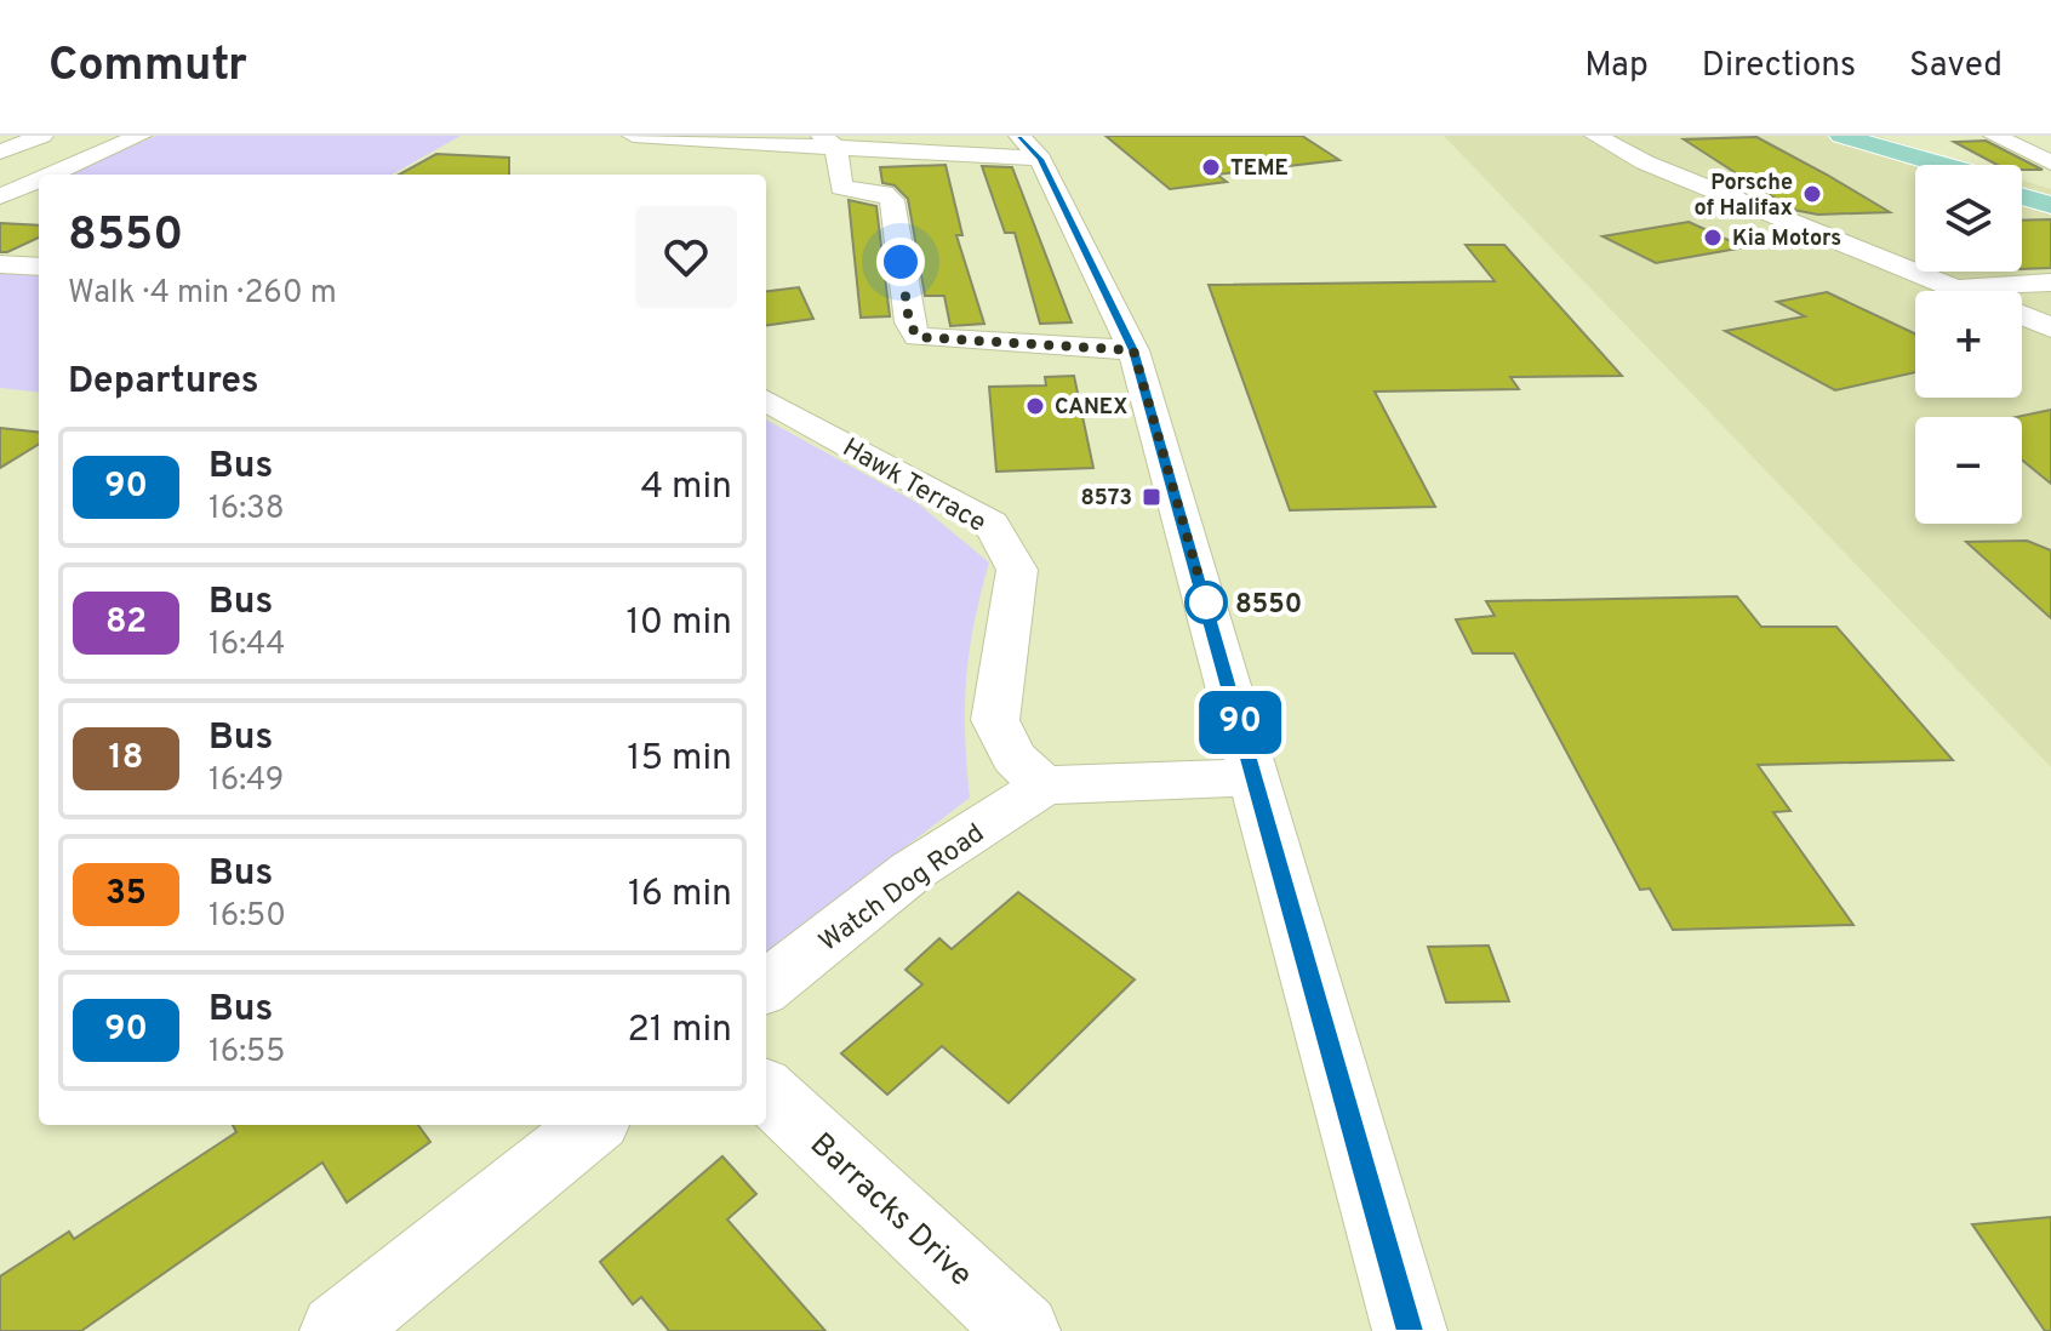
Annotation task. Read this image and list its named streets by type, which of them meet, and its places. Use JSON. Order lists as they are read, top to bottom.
{
  "streets": {
    "street": ["Hawk Terrace", "Watch Dog Road", "Barracks Drive"]
  },
  "crossings": [
    ["Hawk Terrace", "Watch Dog Road"]
  ],
  "places": {
    "other": [
      "TEME",
      "Porsche of Halifax",
      "Kia Motors",
      "CANEX",
      "8550"
    ],
    "transit": ["8573"]
  },
  "lines": ["bus line 90"],
  "page": {
    "header": "Commutr",
    "nav": ["Map", "Directions", "Saved"],
    "on_map": "90",
    "map_buttons": ["+", "−"],
    "heading": [
      ["8550", "Walk · 4 min · 260 m"],
      "Departures"
    ],
    "list": [
      {
        "mark": "90",
        "name": "Bus",
        "note": "16:38",
        "value": "4 min"
      },
      {
        "mark": "82",
        "name": "Bus",
        "note": "16:44",
        "value": "10 min"
      },
      {
        "mark": "18",
        "name": "Bus",
        "note": "16:49",
        "value": "15 min"
      },
      {
        "mark": "35",
        "name": "Bus",
        "note": "16:50",
        "value": "16 min"
      },
      {
        "mark": "90",
        "name": "Bus",
        "note": "16:55",
        "value": "21 min"
      }
    ]
  }
}
